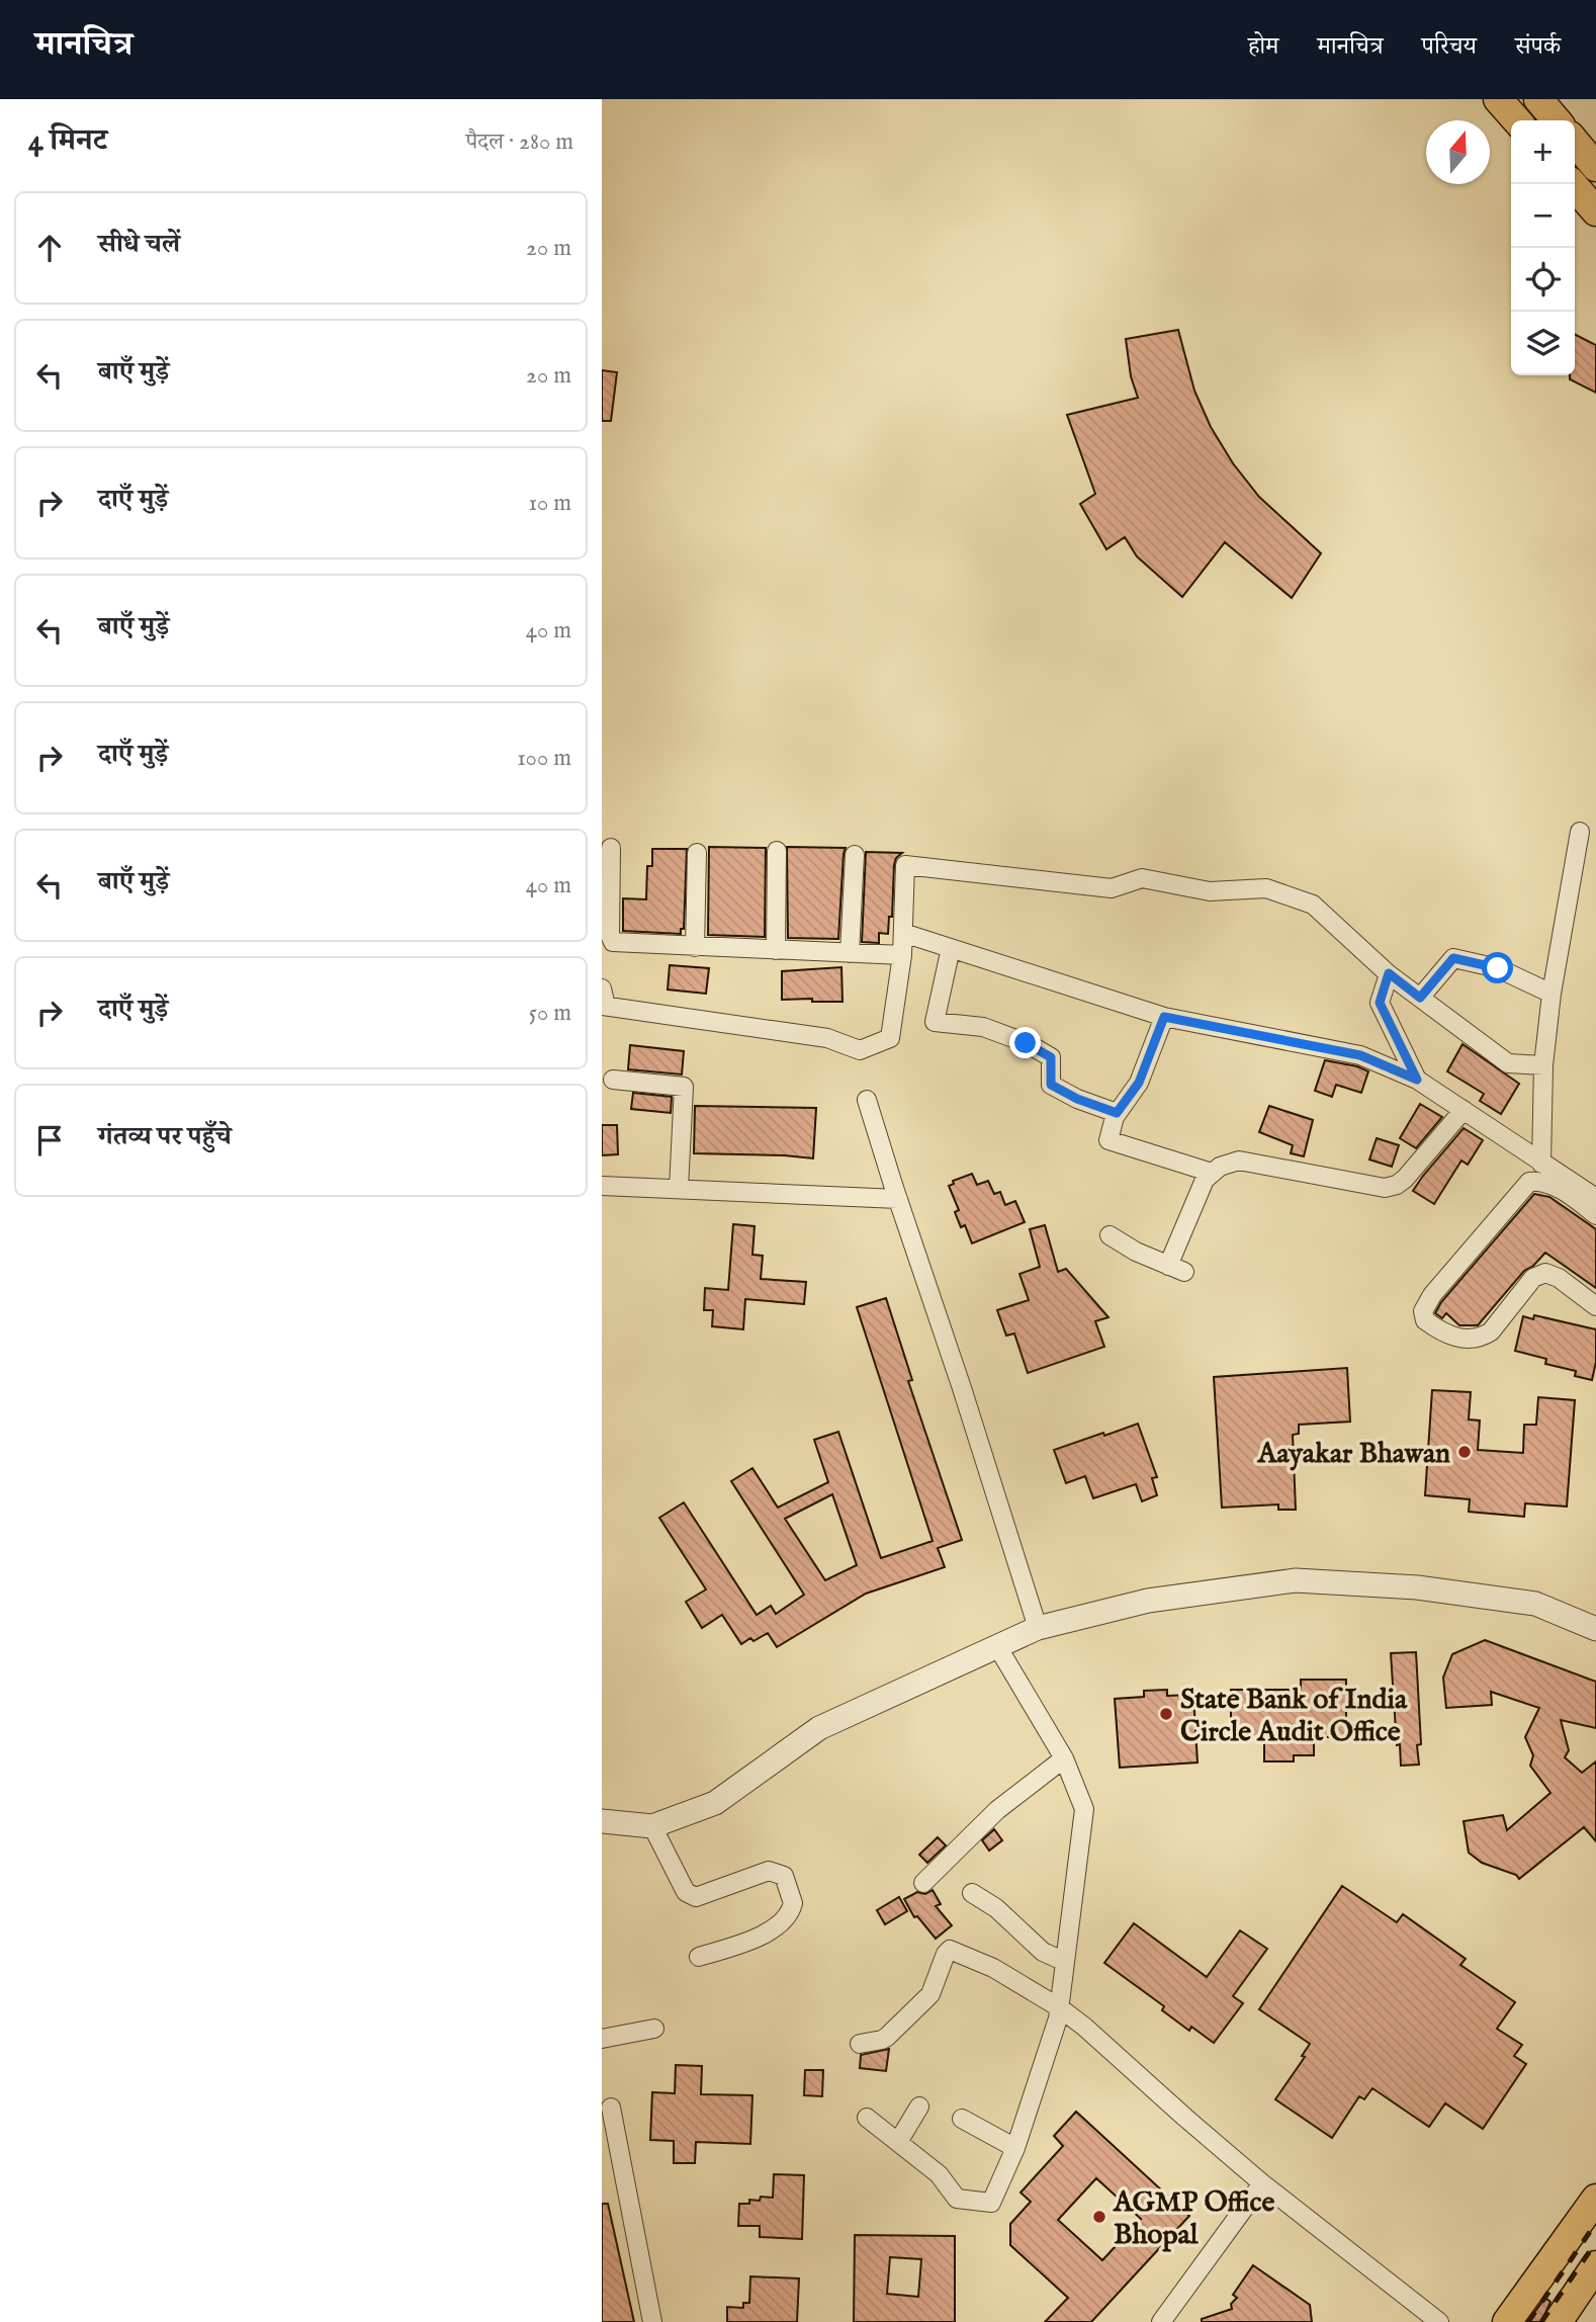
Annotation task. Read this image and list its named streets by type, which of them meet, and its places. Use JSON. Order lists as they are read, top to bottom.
{
  "places": ["Aayakar Bhawan", "State Bank of India Circle Audit Office", "AGMP Office Bhopal"],
  "north": "top",
  "page": {
    "header": "मानचित्र",
    "nav": [
      "होम",
      "मानचित्र",
      "परिचय",
      "संपर्क"
    ],
    "heading": ["4 मिनट", "पैदल · 280 m"],
    "map_buttons": ["+", "−"],
    "list": [
      ["सीधे चलें", "20 m"],
      ["बाएँ मुड़ें", "20 m"],
      ["दाएँ मुड़ें", "10 m"],
      ["बाएँ मुड़ें", "40 m"],
      ["दाएँ मुड़ें", "100 m"],
      ["बाएँ मुड़ें", "40 m"],
      ["दाएँ मुड़ें", "50 m"],
      "गंतव्य पर पहुँचे"
    ]
  }
}
